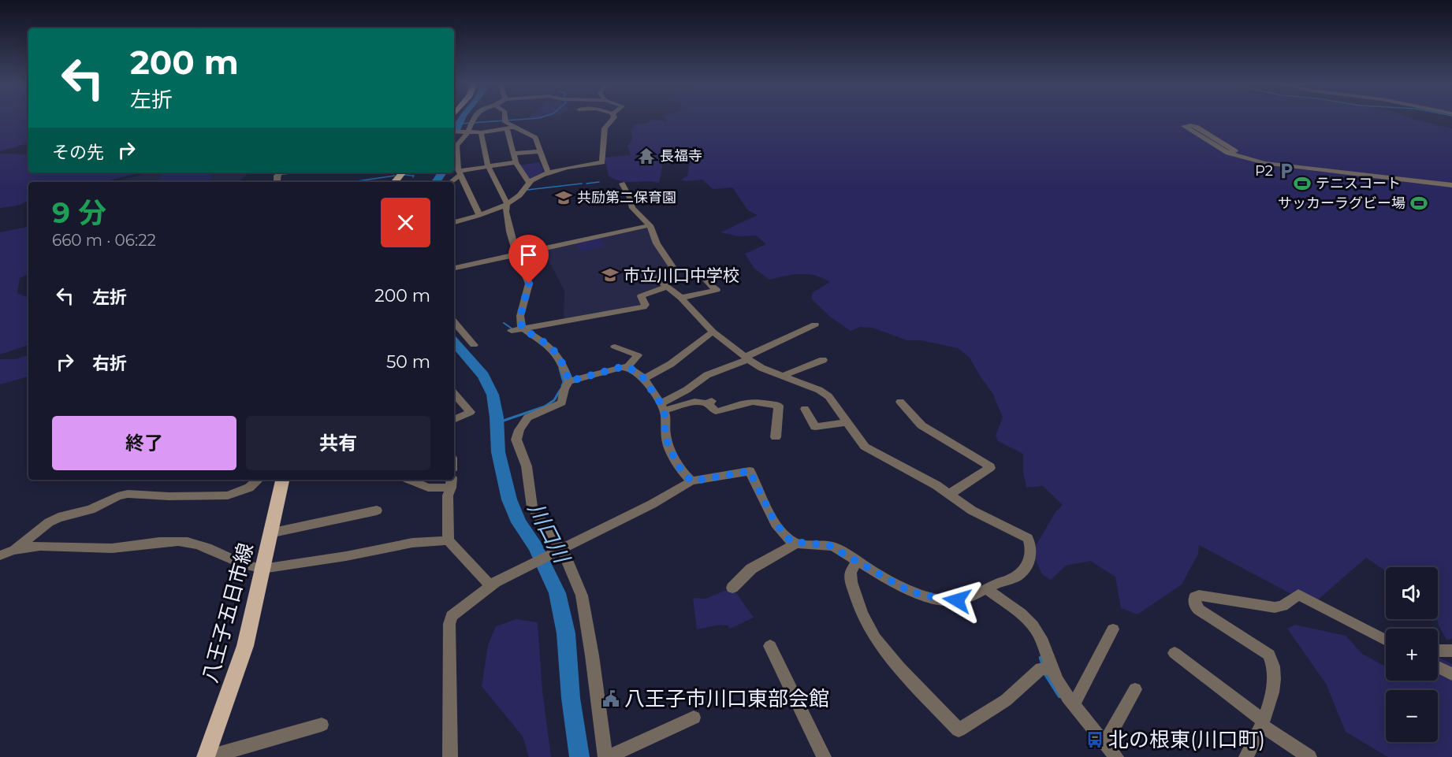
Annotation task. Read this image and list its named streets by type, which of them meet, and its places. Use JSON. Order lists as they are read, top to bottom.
{
  "streets": {
    "main road": ["八王子五日市線"]
  },
  "water": ["川口川"],
  "places": {
    "temple": ["長福寺"],
    "parking": ["P2"],
    "sports": ["テニスコート", "サッカーラグビー場"],
    "school or university": ["共励第二保育園", "市立川口中学校"],
    "public building": ["八王子市川口東部会館"],
    "bus stop": ["北の根東(川口町)"]
  },
  "page": {
    "turn": ["200 m", "左折"],
    "then": "その先",
    "heading": ["9 分", "660 m · 06:22"],
    "list": [
      {
        "name": "左折",
        "value": "200 m"
      },
      {
        "name": "右折",
        "value": "50 m"
      }
    ],
    "buttons": ["終了", "共有"],
    "map_buttons": ["+", "−"]
  }
}
